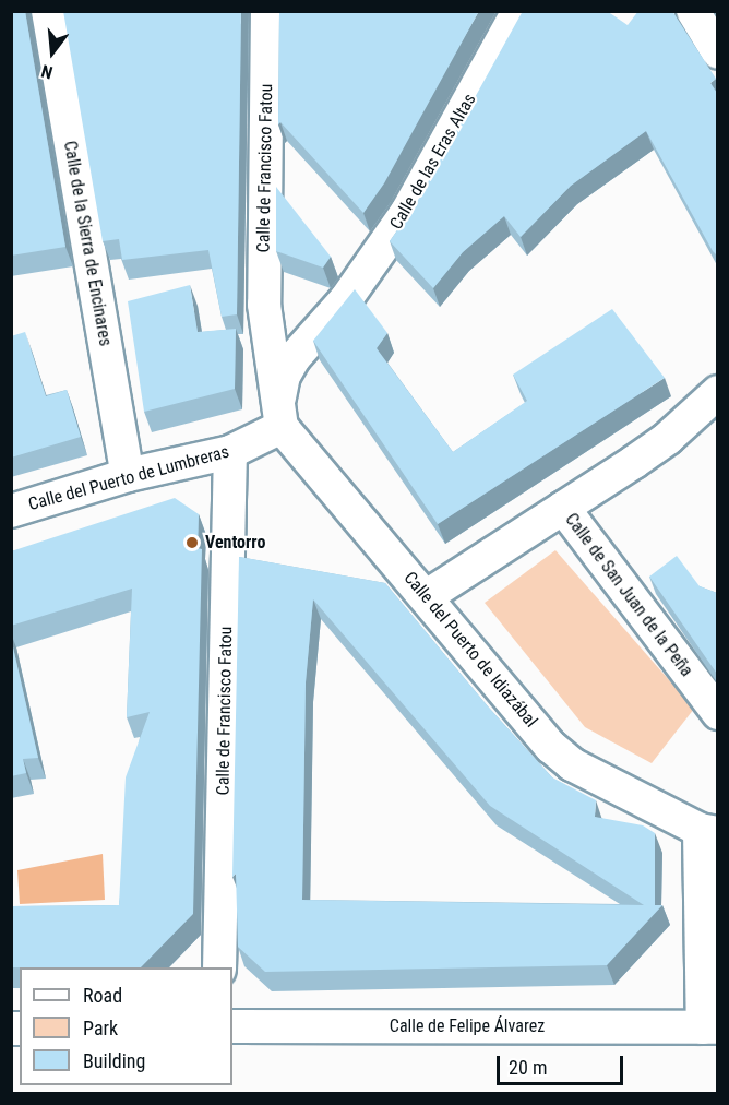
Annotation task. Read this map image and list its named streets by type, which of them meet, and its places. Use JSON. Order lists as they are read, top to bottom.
{
  "streets": {
    "street": [
      "Calle de las Eras Altas",
      "Calle de Francisco Fatou",
      "Calle de la Sierra de Encinares",
      "Calle del Puerto de Lumbreras",
      "Calle de San Juan de la Peña",
      "Calle del Puerto de Idiazábal",
      "Calle de Felipe Álvarez"
    ]
  },
  "crossings": [
    ["Calle de las Eras Altas", "Calle de Francisco Fatou"],
    ["Calle de las Eras Altas", "Calle del Puerto de Lumbreras"],
    ["Calle de las Eras Altas", "Calle del Puerto de Idiazábal"],
    ["Calle de Francisco Fatou", "Calle del Puerto de Lumbreras"],
    ["Calle de Francisco Fatou", "Calle del Puerto de Idiazábal"],
    ["Calle de la Sierra de Encinares", "Calle del Puerto de Lumbreras"],
    ["Calle del Puerto de Lumbreras", "Calle del Puerto de Idiazábal"],
    ["Calle de San Juan de la Peña", "Calle del Puerto de Idiazábal"],
    ["Calle del Puerto de Idiazábal", "Calle de Felipe Álvarez"]
  ],
  "places": ["Ventorro"],
  "legend": ["Road", "Park", "Building"],
  "scale_bar": "20 m",
  "north": "bottom"
}
